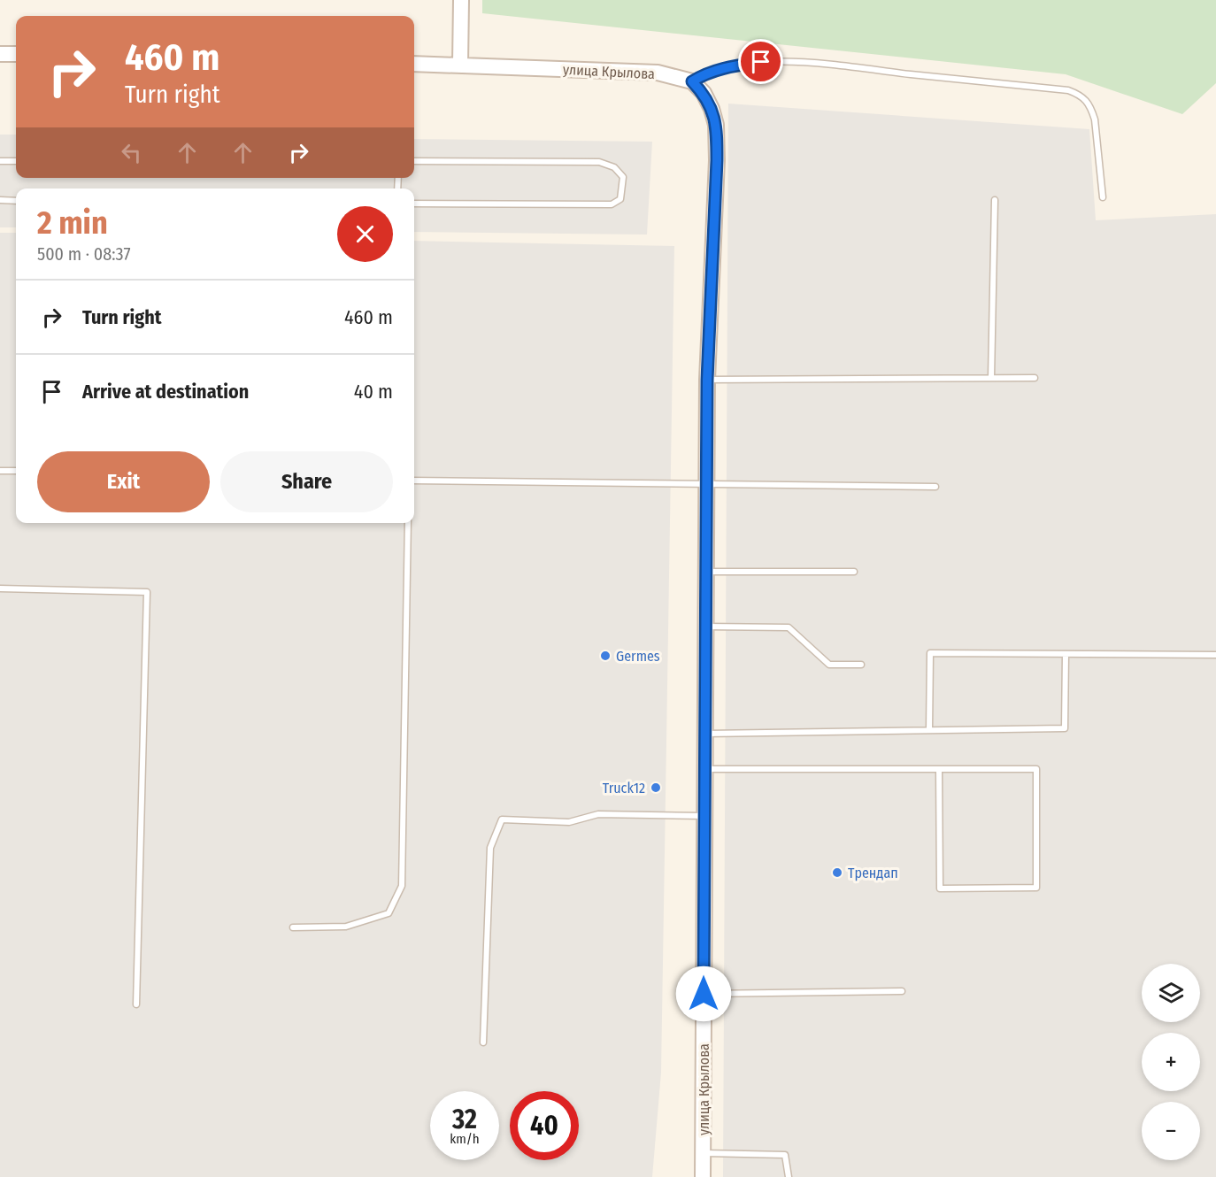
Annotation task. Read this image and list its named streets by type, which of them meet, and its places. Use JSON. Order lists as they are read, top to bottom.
{
  "streets": {
    "street": ["улица Крылова"]
  },
  "places": ["Germes", "Truck12", "Трендап"],
  "page": {
    "turn": ["460 m", "Turn right"],
    "heading": ["2 min", "500 m · 08:37"],
    "list": [
      {
        "name": "Turn right",
        "value": "460 m"
      },
      {
        "name": "Arrive at destination",
        "value": "40 m"
      }
    ],
    "buttons": ["Exit", "Share"],
    "map_buttons": ["+", "−"],
    "speed": "32 km/h",
    "limit": "40"
  }
}
